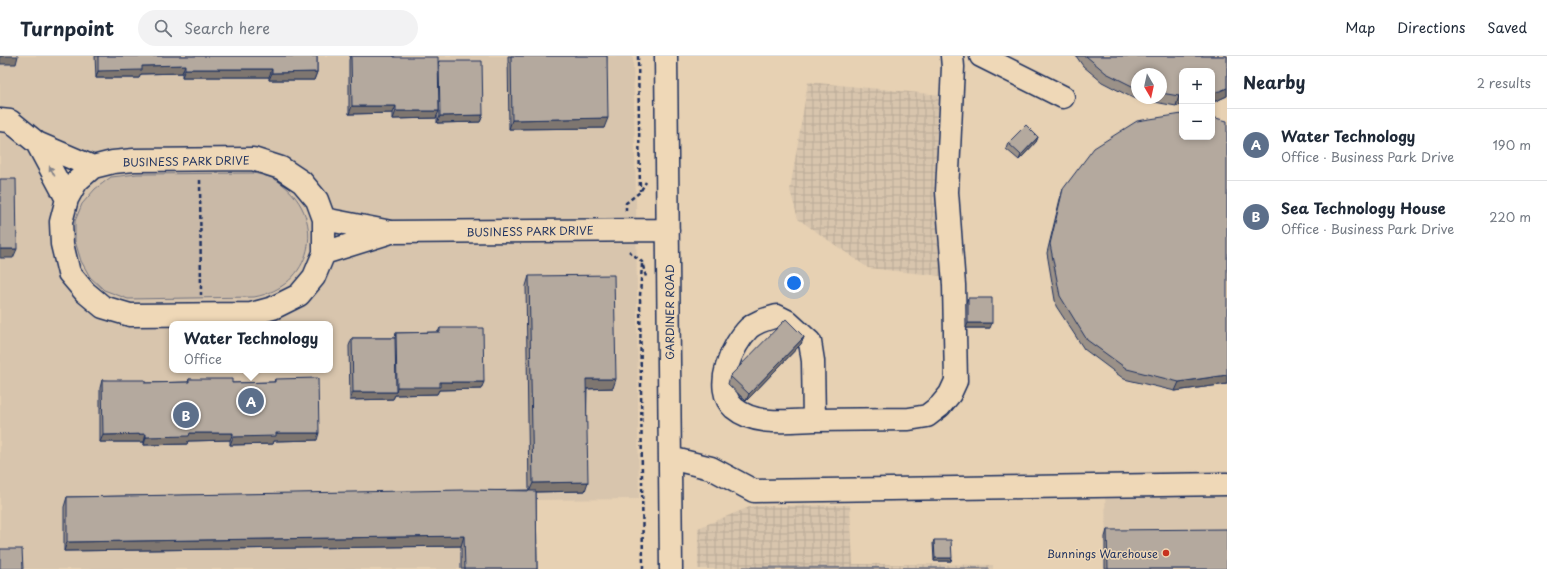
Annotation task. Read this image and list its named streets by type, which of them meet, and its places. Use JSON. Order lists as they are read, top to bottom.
{
  "streets": {
    "street": ["BUSINESS PARK DRIVE", "GARDINER ROAD"]
  },
  "crossings": [
    ["BUSINESS PARK DRIVE", "GARDINER ROAD"]
  ],
  "places": ["Bunnings Warehouse"],
  "north": "bottom",
  "page": {
    "header": "Turnpoint",
    "search": "Search here",
    "nav": ["Map", "Directions", "Saved"],
    "heading": ["Nearby", "2 results"],
    "map_buttons": ["+", "−"],
    "list": [
      {
        "mark": "A",
        "name": "Water Technology",
        "note": "Office · Business Park Drive",
        "value": "190 m"
      },
      {
        "mark": "B",
        "name": "Sea Technology House",
        "note": "Office · Business Park Drive",
        "value": "220 m"
      }
    ],
    "popup": ["Water Technology", "Office"],
    "pins": ["A", "B"]
  }
}
